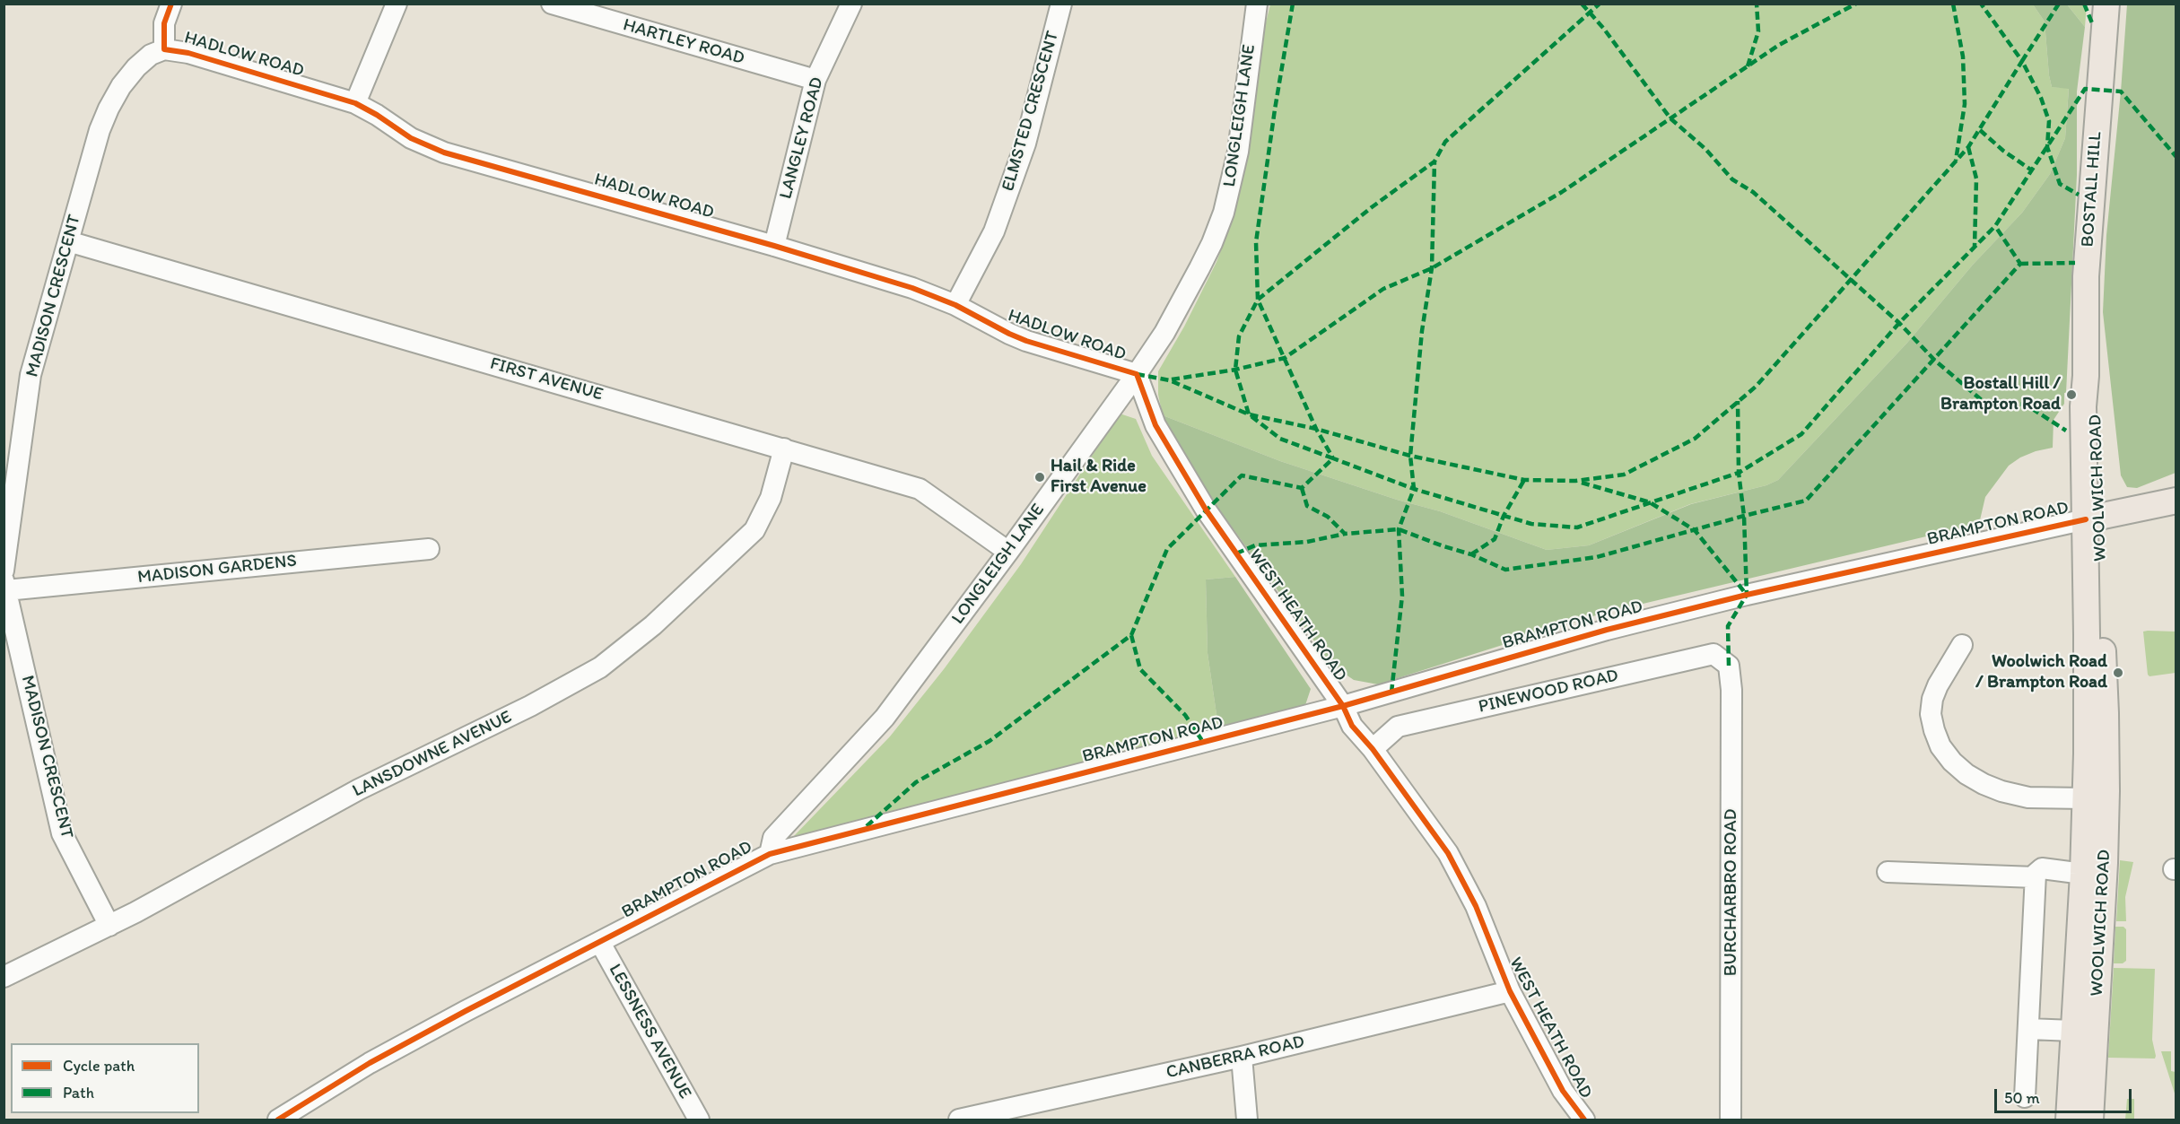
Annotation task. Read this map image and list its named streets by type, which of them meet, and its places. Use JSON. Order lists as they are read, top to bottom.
{
  "streets": {
    "main road": ["BOSTALL HILL", "WOOLWICH ROAD"],
    "street": [
      "HARTLEY ROAD",
      "HADLOW ROAD",
      "ELMSTED CRESCENT",
      "LONGLEIGH LANE",
      "LANGLEY ROAD",
      "MADISON CRESCENT",
      "FIRST AVENUE",
      "BRAMPTON ROAD",
      "MADISON GARDENS",
      "WEST HEATH ROAD",
      "PINEWOOD ROAD",
      "LANSDOWNE AVENUE",
      "BURCHARBRO ROAD",
      "LESSNESS AVENUE",
      "CANBERRA ROAD"
    ]
  },
  "crossings": [
    ["HARTLEY ROAD", "LANGLEY ROAD"],
    ["HADLOW ROAD", "ELMSTED CRESCENT"],
    ["HADLOW ROAD", "LONGLEIGH LANE"],
    ["HADLOW ROAD", "LANGLEY ROAD"],
    ["HADLOW ROAD", "MADISON CRESCENT"],
    ["HADLOW ROAD", "WEST HEATH ROAD"],
    ["LONGLEIGH LANE", "FIRST AVENUE"],
    ["LONGLEIGH LANE", "BRAMPTON ROAD"],
    ["LONGLEIGH LANE", "WEST HEATH ROAD"],
    ["BOSTALL HILL", "WOOLWICH ROAD"],
    ["MADISON CRESCENT", "FIRST AVENUE"],
    ["MADISON CRESCENT", "MADISON GARDENS"],
    ["MADISON CRESCENT", "LANSDOWNE AVENUE"],
    ["FIRST AVENUE", "LANSDOWNE AVENUE"],
    ["WOOLWICH ROAD", "BRAMPTON ROAD"],
    ["BRAMPTON ROAD", "WEST HEATH ROAD"],
    ["BRAMPTON ROAD", "LESSNESS AVENUE"],
    ["WEST HEATH ROAD", "PINEWOOD ROAD"],
    ["WEST HEATH ROAD", "CANBERRA ROAD"],
    ["PINEWOOD ROAD", "BURCHARBRO ROAD"]
  ],
  "places": ["Bostall Hill / Brampton Road", "Hail & Ride First Avenue", "Woolwich Road / Brampton Road"],
  "legend": ["Cycle path", "Path"],
  "scale_bar": "50 m"
}
